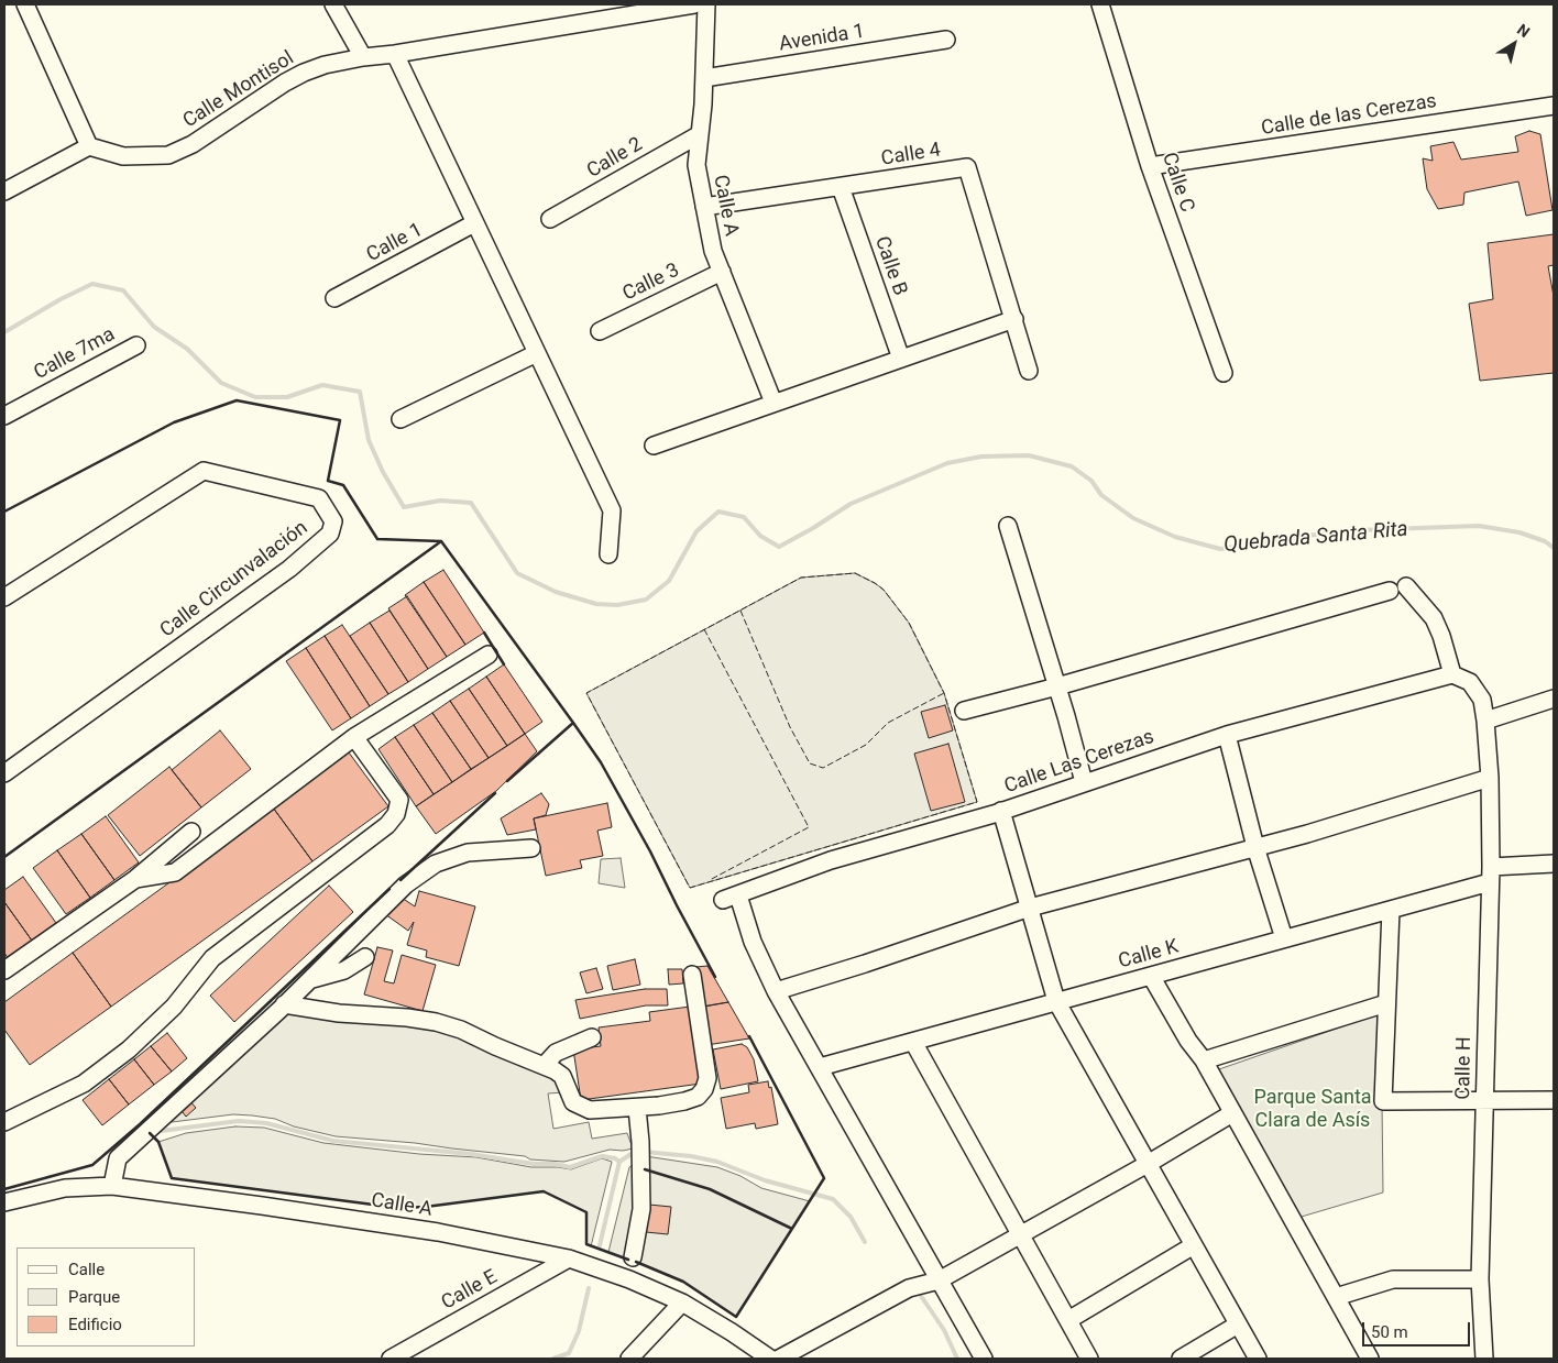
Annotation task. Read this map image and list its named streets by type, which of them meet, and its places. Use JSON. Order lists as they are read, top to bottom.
{
  "streets": {
    "street": [
      "Avenida 1",
      "Calle Montisol",
      "Calle de las Cerezas",
      "Calle 4",
      "Calle 2",
      "Calle C",
      "Calle A",
      "Calle 1",
      "Calle B",
      "Calle 3",
      "Calle 7ma",
      "Calle Circunvalación",
      "Calle Las Cerezas",
      "Calle K",
      "Calle H",
      "Calle E"
    ]
  },
  "crossings": [
    ["Avenida 1", "Calle A"],
    ["Calle de las Cerezas", "Calle C"],
    ["Calle 4", "Calle A"],
    ["Calle 4", "Calle B"],
    ["Calle 2", "Calle A"],
    ["Calle A", "Calle 3"],
    ["Calle A", "Calle E"],
    ["Calle Las Cerezas", "Calle H"],
    ["Calle K", "Calle H"]
  ],
  "water": ["Quebrada Santa Rita"],
  "parks": ["Parque Santa Clara de Asís"],
  "legend": ["Calle", "Parque", "Edificio"],
  "scale_bar": "50 m",
  "north": "top right"
}
